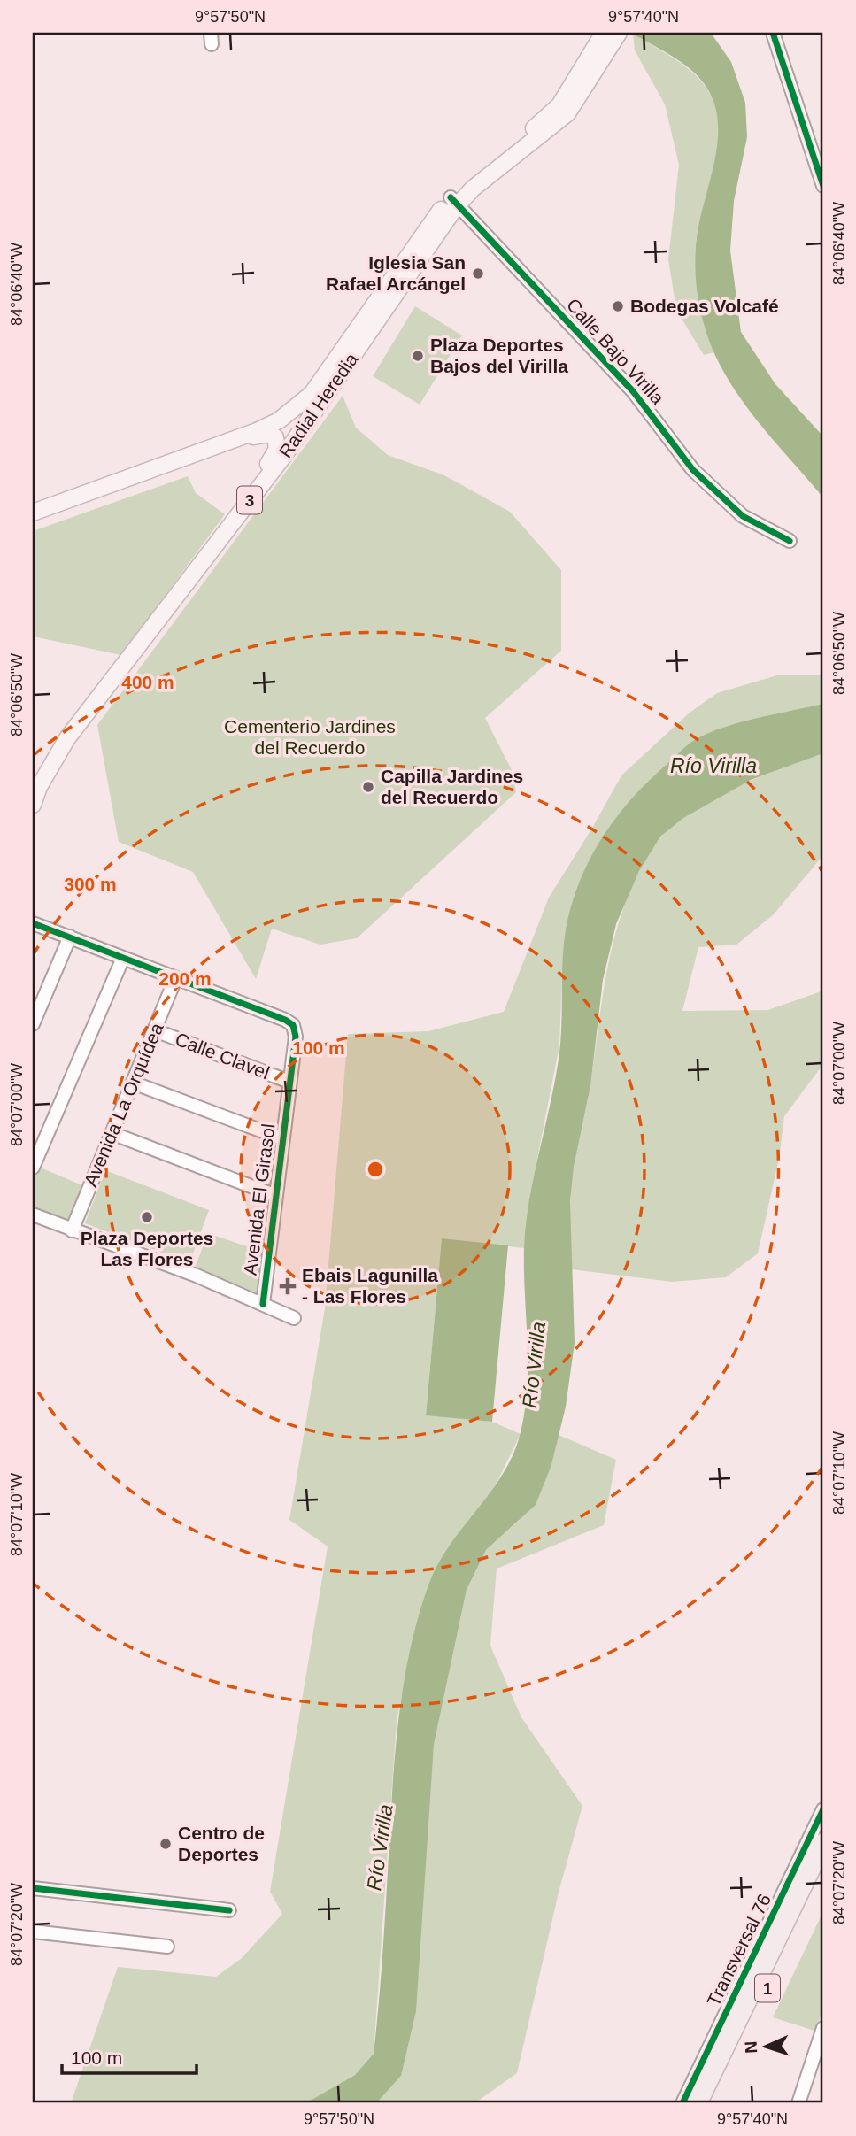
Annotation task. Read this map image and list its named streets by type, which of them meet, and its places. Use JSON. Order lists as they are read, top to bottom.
{
  "streets": {
    "highway": ["1"],
    "main road": ["Radial Heredia", "3"],
    "street": [
      "Calle Bajo Virilla",
      "Calle Clavel",
      "Avenida La Orquídea",
      "Avenida El Girasol",
      "Transversal 76"
    ]
  },
  "crossings": [
    ["Calle Bajo Virilla", "Radial Heredia"],
    ["Calle Clavel", "Avenida La Orquídea"],
    ["Calle Clavel", "Avenida El Girasol"],
    ["Avenida La Orquídea", "Avenida El Girasol"]
  ],
  "water": ["Río Virilla"],
  "parks": ["Cementerio Jardines del Recuerdo"],
  "places": {
    "other": [
      "Iglesia San Rafael Arcángel",
      "Bodegas Volcafé",
      "Plaza Deportes Bajos del Virilla",
      "Capilla Jardines del Recuerdo",
      "Plaza Deportes Las Flores",
      "Centro de Deportes"
    ],
    "health": ["Ebais Lagunilla - Las Flores"]
  },
  "scale_bar": "100 m",
  "north": "left",
  "coordinates": [
    "9°57'50\"N",
    "9°57'40\"N",
    "84°06'40\"W",
    "84°06'50\"W",
    "84°07'00\"W",
    "84°07'10\"W",
    "84°07'20\"W"
  ],
  "rings": [
    "400 m",
    "300 m",
    "200 m",
    "100 m"
  ]
}
